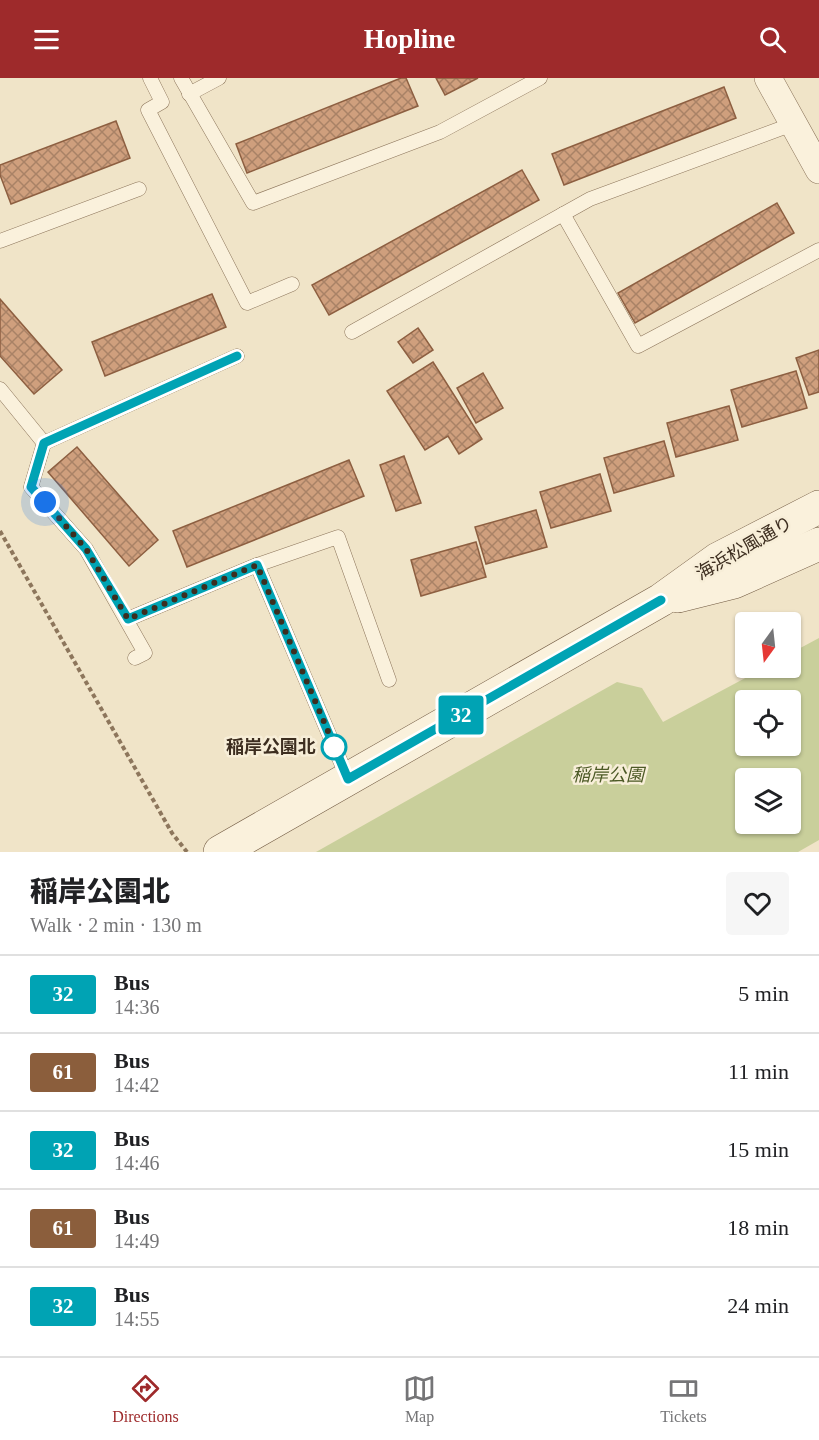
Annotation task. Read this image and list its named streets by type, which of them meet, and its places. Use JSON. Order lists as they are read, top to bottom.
{
  "streets": {
    "street": ["海浜松風通り"]
  },
  "parks": ["稲岸公園"],
  "places": ["稲岸公園北"],
  "lines": ["bus line 32"],
  "north": "bottom",
  "page": {
    "header": "Hopline",
    "on_map": "32",
    "heading": ["稲岸公園北", "Walk · 2 min · 130 m"],
    "list": [
      {
        "mark": "32",
        "name": "Bus",
        "note": "14:36",
        "value": "5 min"
      },
      {
        "mark": "61",
        "name": "Bus",
        "note": "14:42",
        "value": "11 min"
      },
      {
        "mark": "32",
        "name": "Bus",
        "note": "14:46",
        "value": "15 min"
      },
      {
        "mark": "61",
        "name": "Bus",
        "note": "14:49",
        "value": "18 min"
      },
      {
        "mark": "32",
        "name": "Bus",
        "note": "14:55",
        "value": "24 min"
      }
    ],
    "tabs": ["Directions", "Map", "Tickets"]
  }
}
